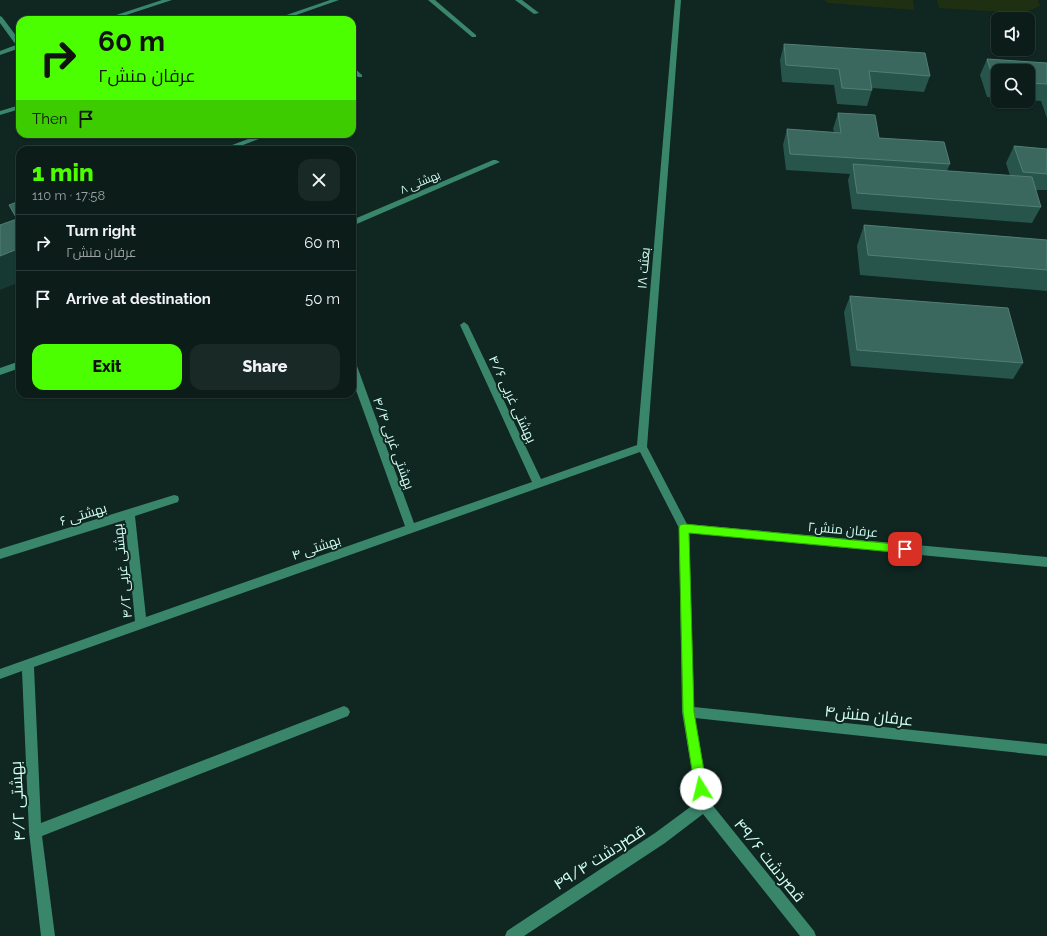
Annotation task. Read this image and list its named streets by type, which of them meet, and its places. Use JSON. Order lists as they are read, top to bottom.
{
  "streets": {
    "street": [
      "۸ بهشتی",
      "بعثت ۱۸",
      "۴/۶ بهشتی غربی",
      "۴/۴ بهشتی غربی",
      "۶ بهشتی",
      "عرفان منش۲",
      "۴ بهشتی",
      "۴/۲ بهشتی غربی",
      "عرفان منش۴",
      "۴/۲ بهشتی",
      "قصردشت ۴۹/۴",
      "قصردشت ۴۹/۶"
    ]
  },
  "crossings": [
    ["بعثت ۱۸", "۴ بهشتی"],
    ["۴/۶ بهشتی غربی", "۴ بهشتی"],
    ["۴/۴ بهشتی غربی", "۴ بهشتی"],
    ["۶ بهشتی", "۴/۲ بهشتی غربی"],
    ["۴ بهشتی", "۴/۲ بهشتی غربی"],
    ["۴ بهشتی", "۴/۲ بهشتی"],
    ["قصردشت ۴۹/۴", "قصردشت ۴۹/۶"]
  ],
  "page": {
    "turn": ["60 m", "عرفان منش۲"],
    "then": "Then",
    "heading": ["1 min", "110 m · 17:58"],
    "list": [
      {
        "name": "Turn right",
        "note": "عرفان منش۲",
        "value": "60 m"
      },
      {
        "name": "Arrive at destination",
        "value": "50 m"
      }
    ],
    "buttons": ["Exit", "Share"]
  }
}
